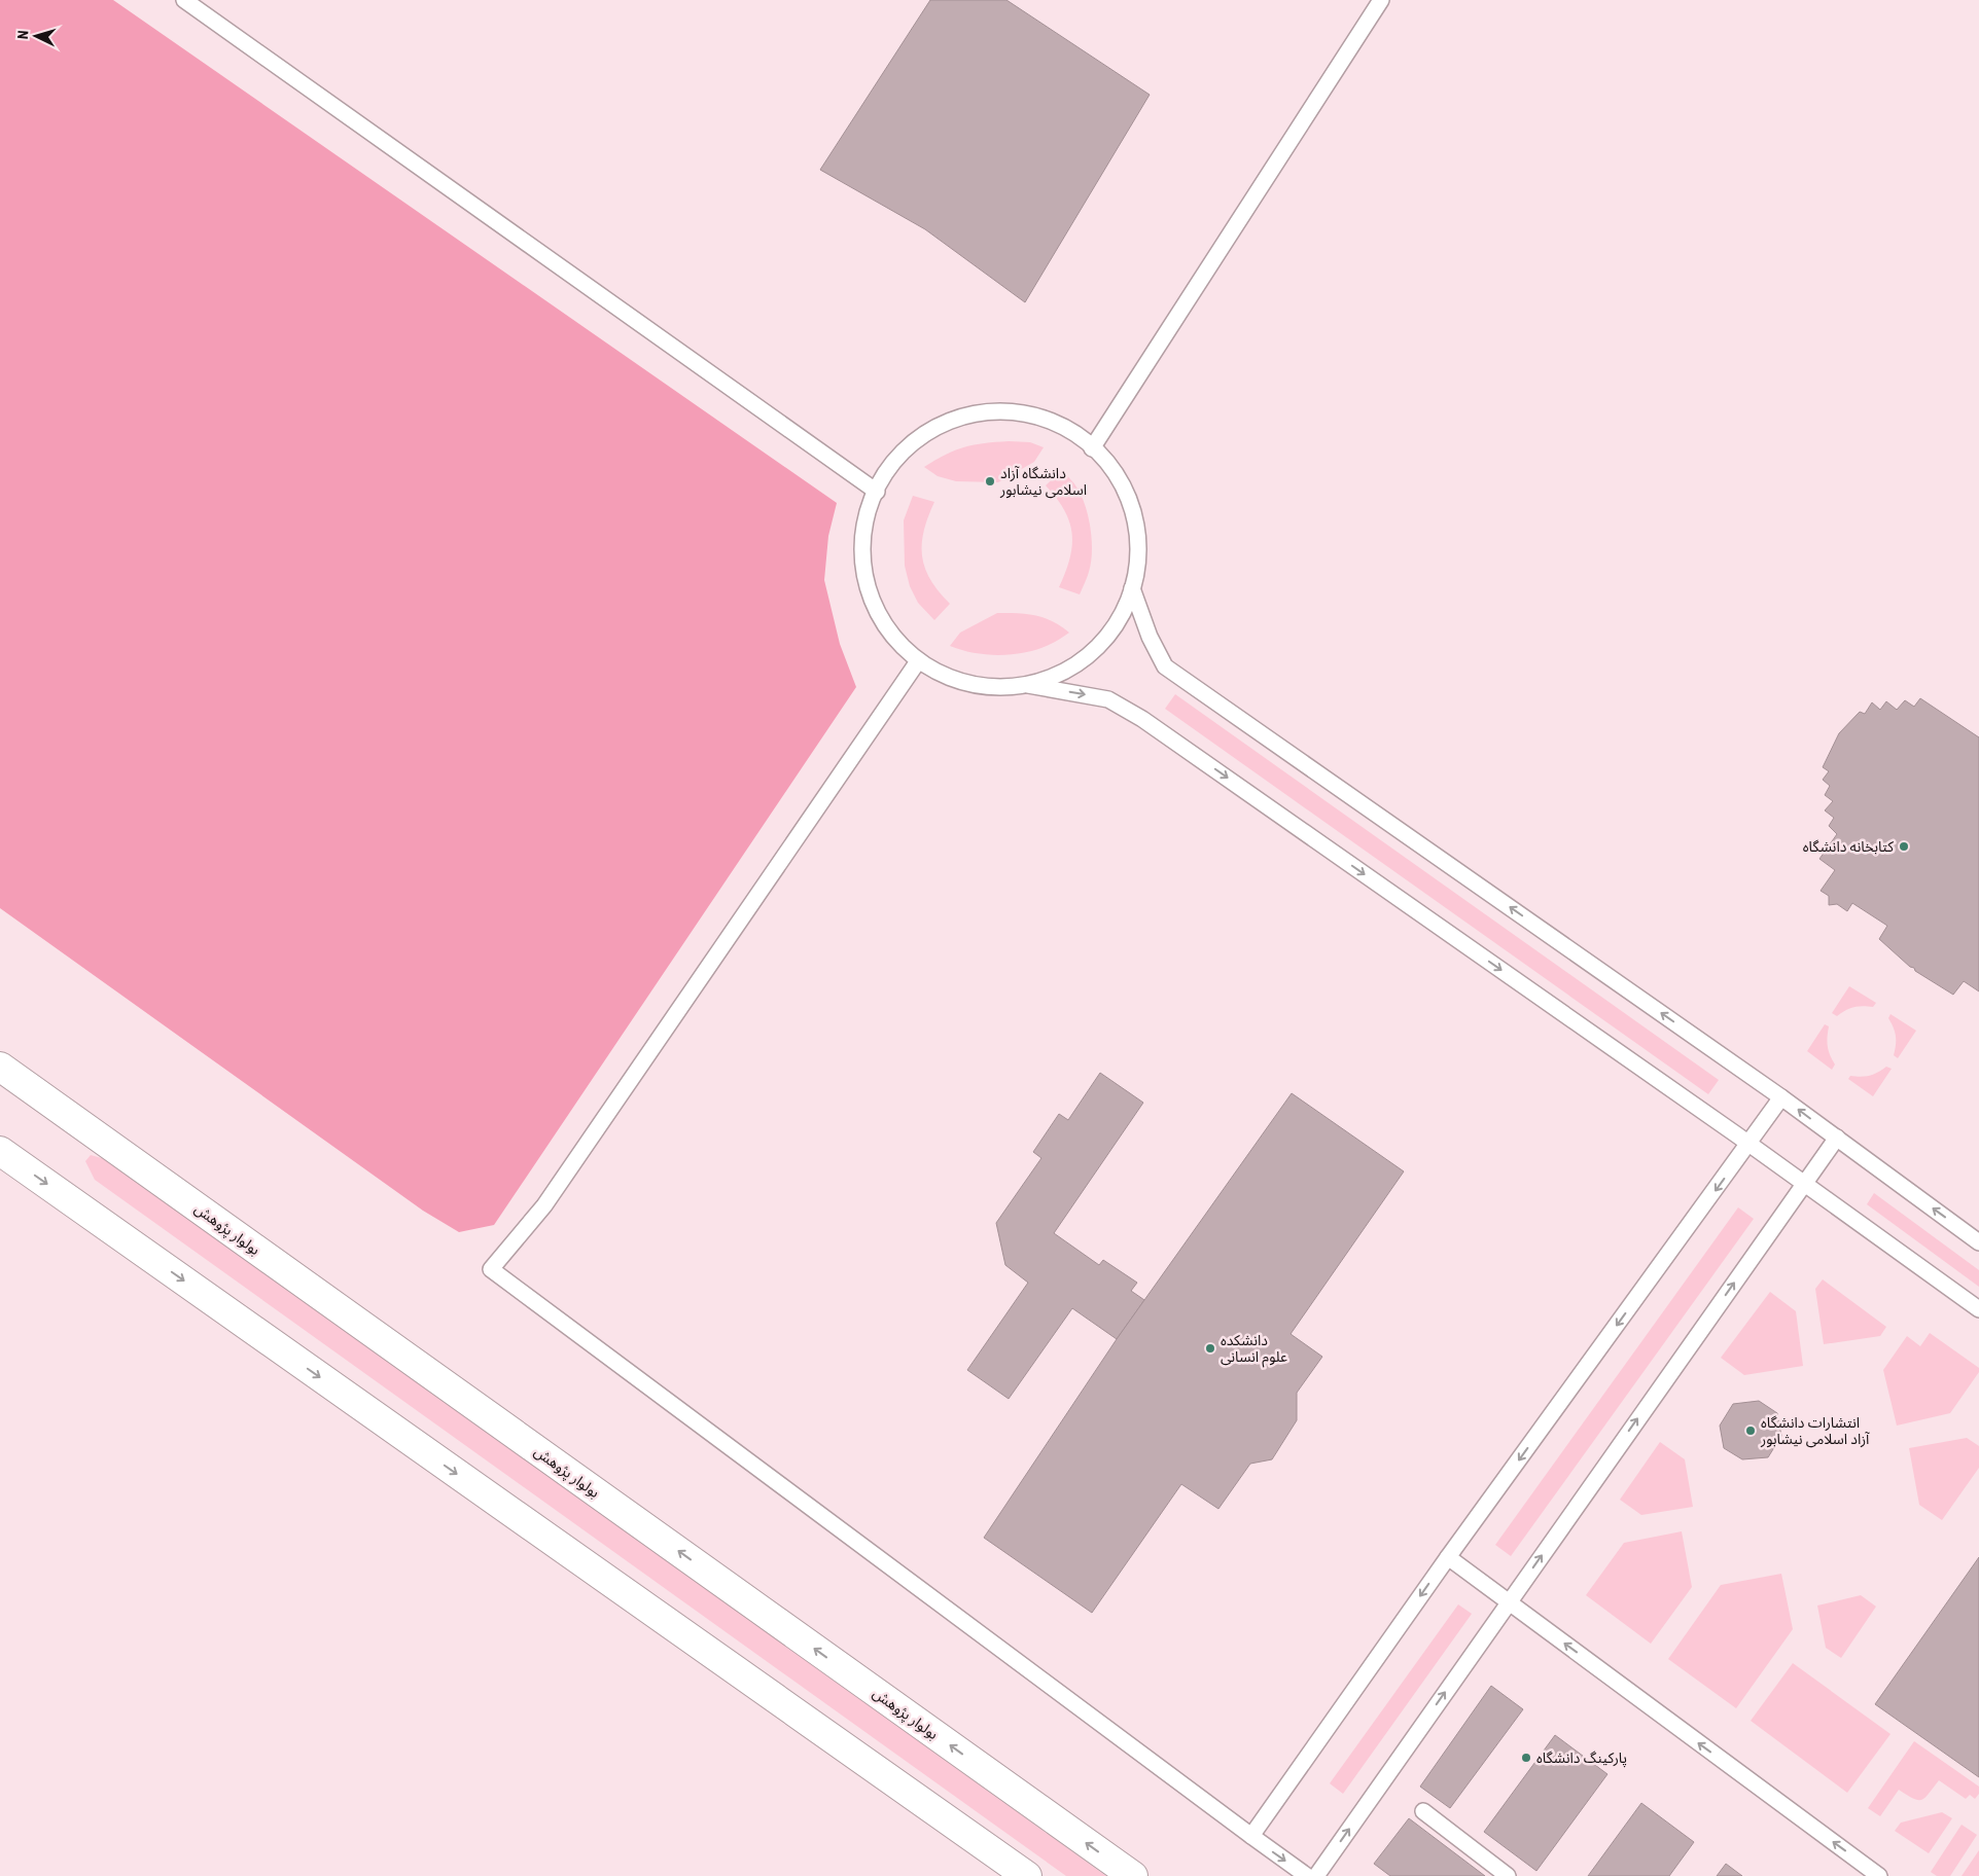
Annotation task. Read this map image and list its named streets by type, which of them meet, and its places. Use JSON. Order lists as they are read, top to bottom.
{
  "streets": {
    "main road": ["بولوار پژوهش"]
  },
  "places": [
    "دانشگاه آزاد اسلامی نیشابور",
    "کتابخانه دانشگاه",
    "دانشکده علوم انسانی",
    "انتشارات دانشگاه آزاد اسلامی نیشابور",
    "پارکینگ دانشگاه"
  ],
  "north": "left"
}
